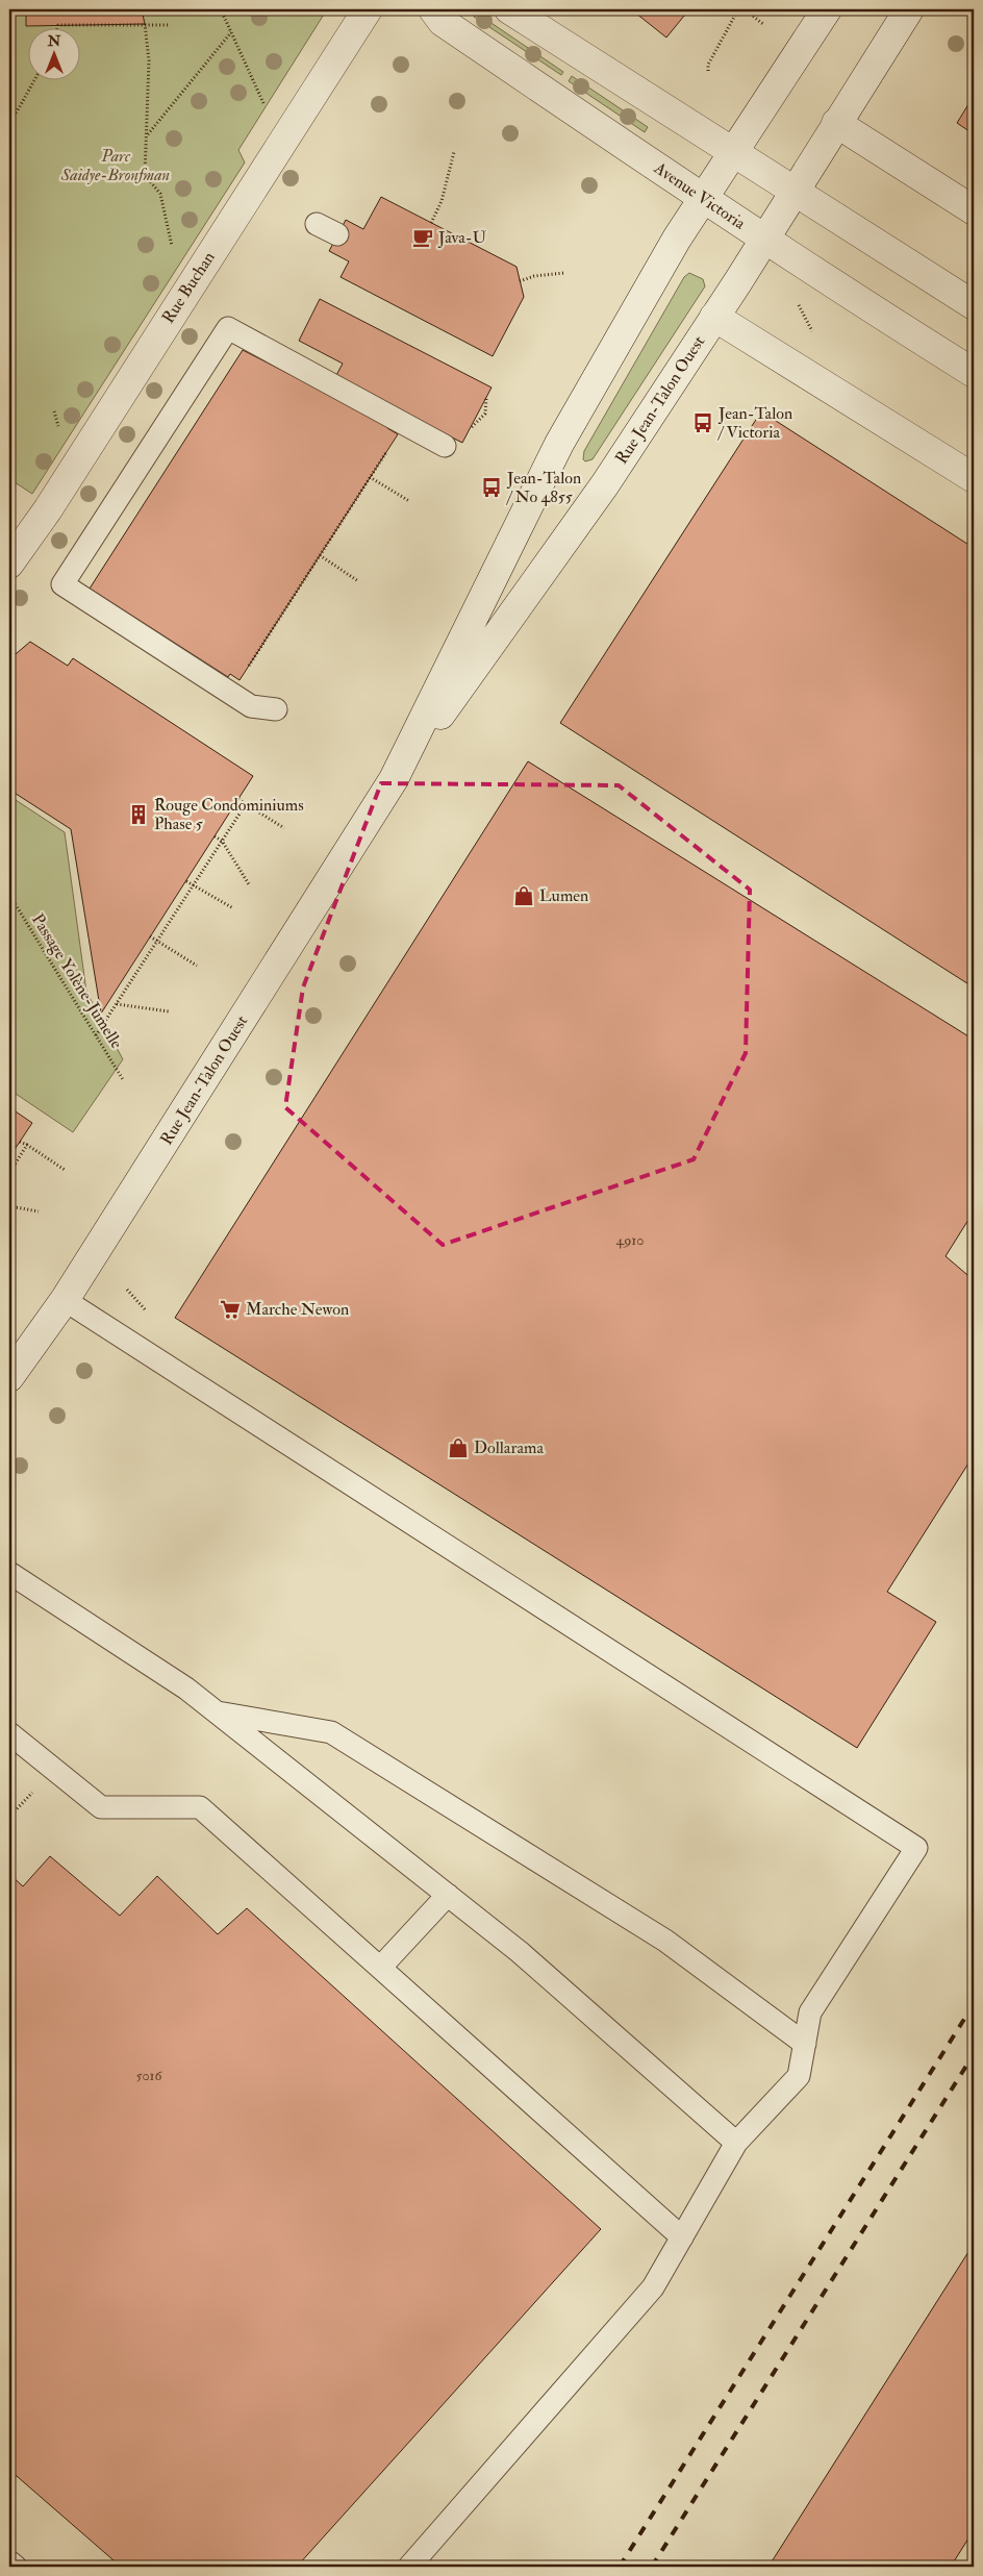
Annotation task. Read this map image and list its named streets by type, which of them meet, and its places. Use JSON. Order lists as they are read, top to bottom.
{
  "streets": {
    "main road": ["Avenue Victoria", "Rue Buchan", "Rue Jean-Talon Ouest"],
    "path": ["Passage Yolène-Jumelle"]
  },
  "crossings": [
    ["Avenue Victoria", "Rue Jean-Talon Ouest"]
  ],
  "parks": ["Parc Saidye-Bronfman"],
  "places": {
    "cafe": ["Java-U"],
    "bus stop": ["Jean-Talon / Victoria", "Jean-Talon / No 4855"],
    "building": ["Rouge Condominiums Phase 5"],
    "shop": ["Lumen", "Dollarama"],
    "supermarket": ["Marche Newon"]
  },
  "house_numbers": ["4910", "5016"],
  "north": "top"
}
